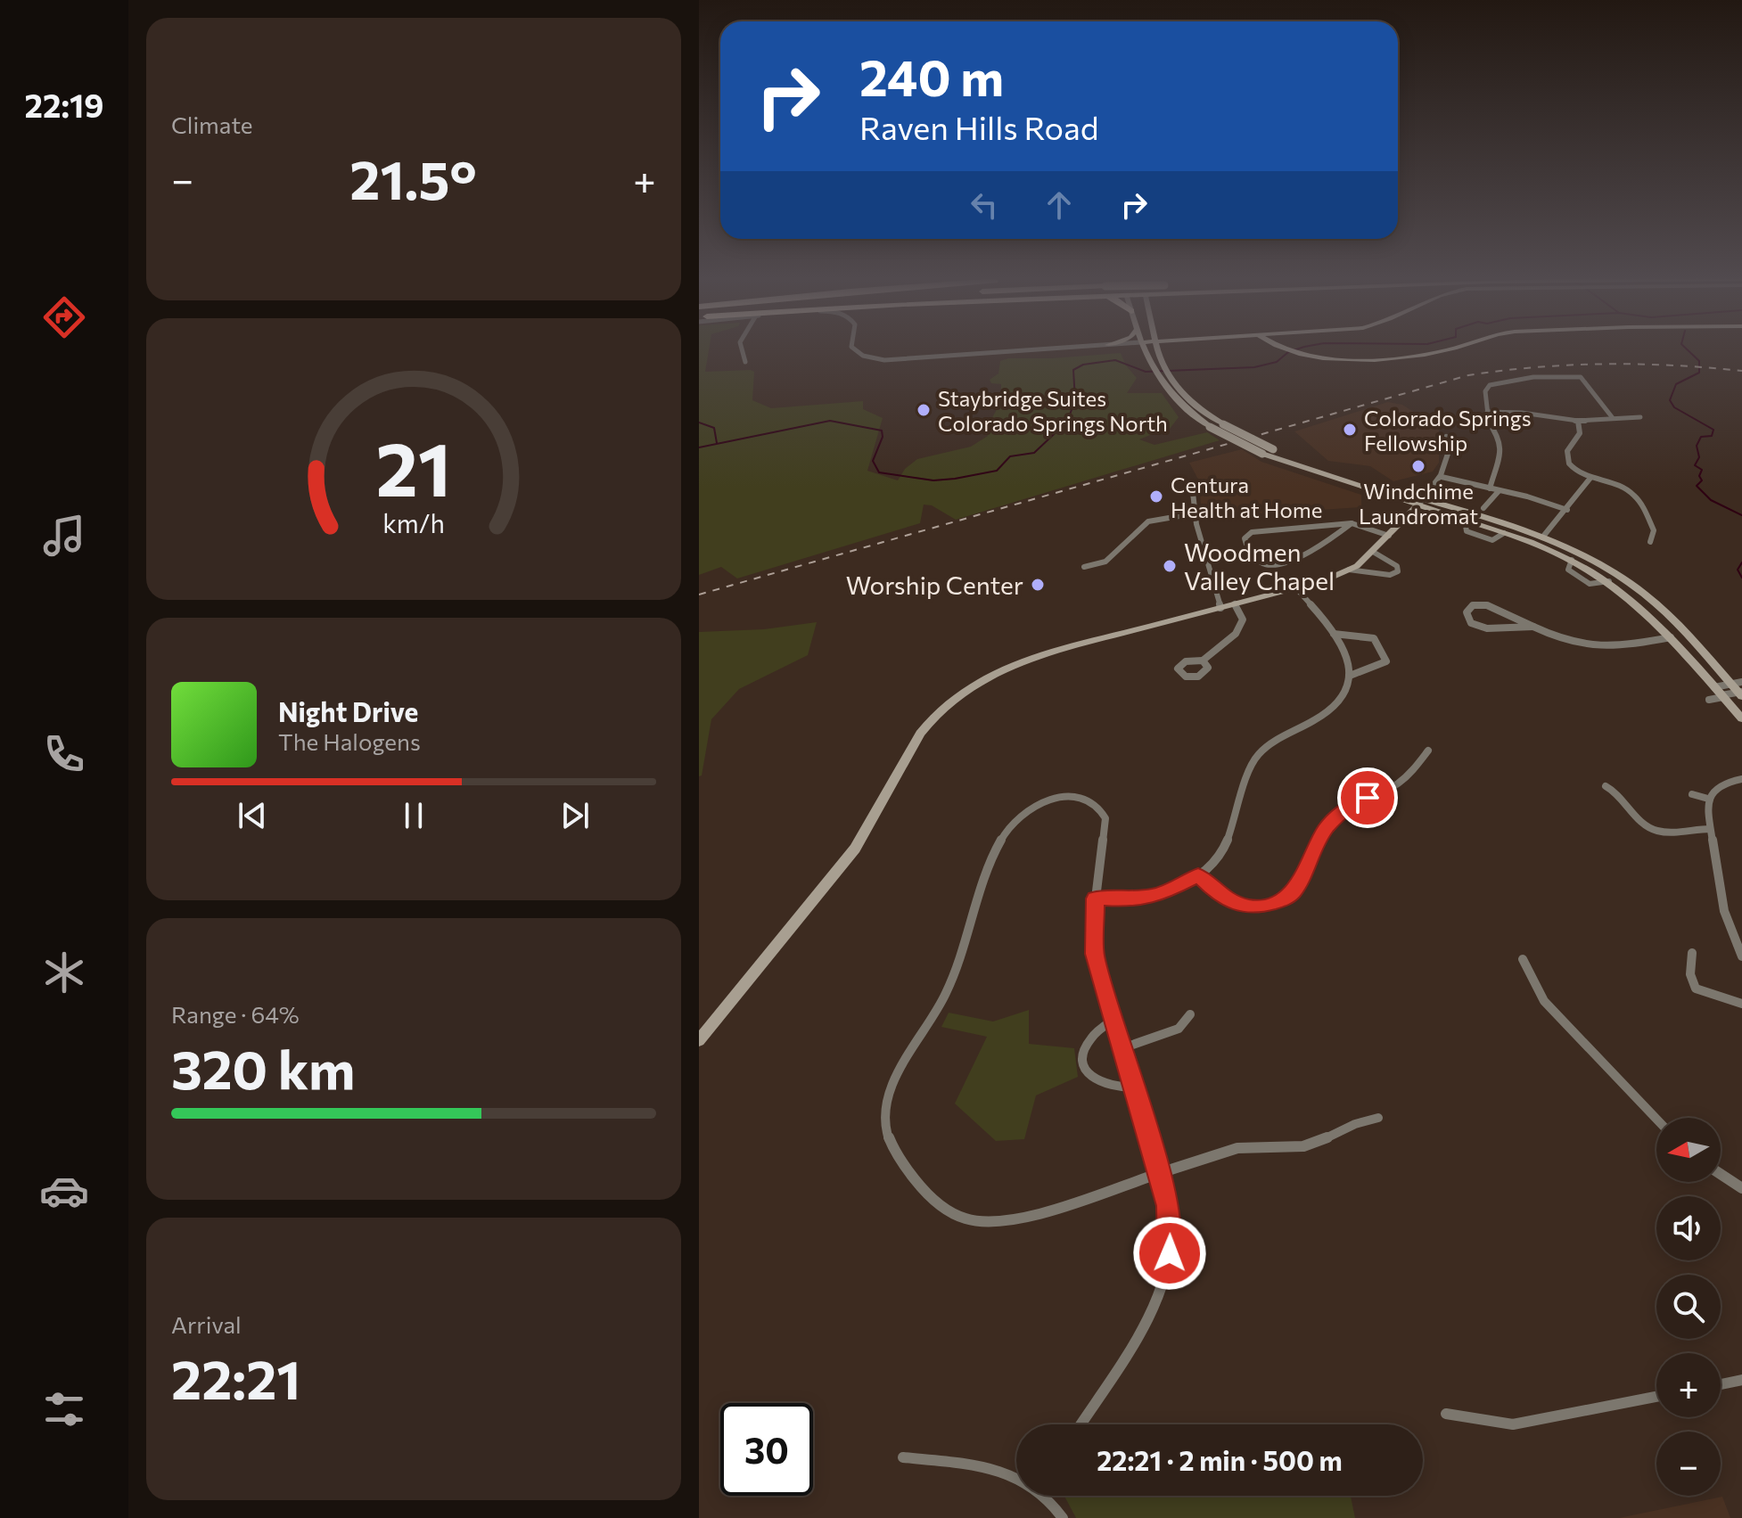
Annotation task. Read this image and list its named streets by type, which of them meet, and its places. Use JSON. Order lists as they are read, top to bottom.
{
  "places": [
    "Staybridge Suites Colorado Springs North",
    "Colorado Springs Fellowship",
    "Windchime Laundromat",
    "Centura Health at Home",
    "Woodmen Valley Chapel",
    "Worship Center"
  ],
  "north": "left",
  "page": {
    "tabs": "22:19",
    "tile": [
      "Climate",
      ["Range · 64%", "320 km"],
      ["Arrival", "22:21"]
    ],
    "turn": ["240 m", "Raven Hills Road"],
    "heat": ["−", "21.5°", "+"],
    "song": ["Night Drive", "The Halogens"],
    "map_buttons": ["+", "−"],
    "limit": "30",
    "trip": "22:21 · 2 min · 500 m",
    "gauge": ["21", "km/h"]
  }
}
